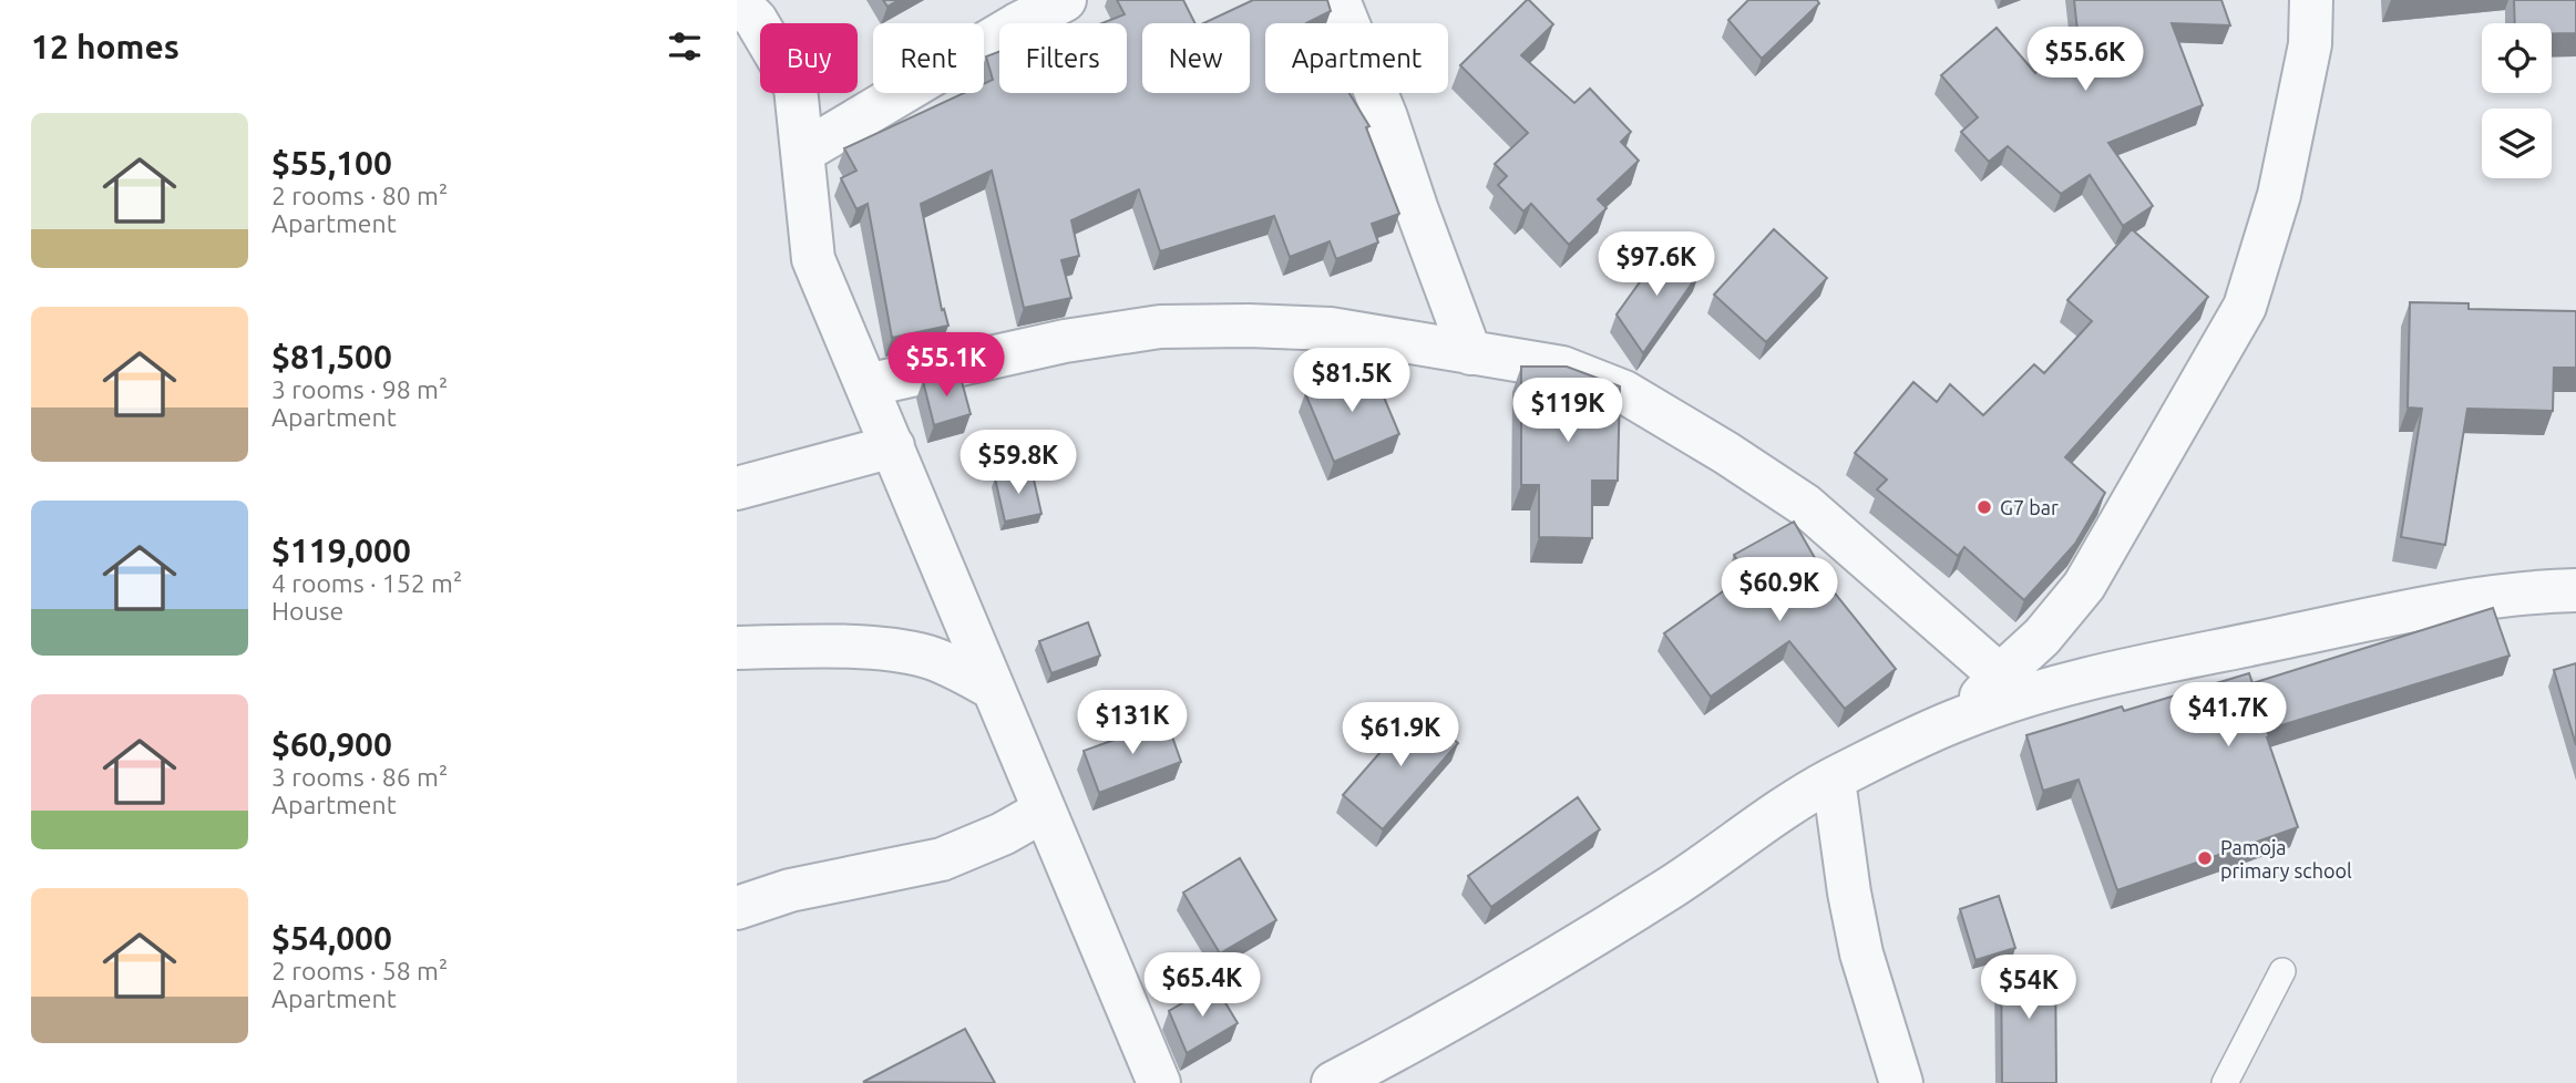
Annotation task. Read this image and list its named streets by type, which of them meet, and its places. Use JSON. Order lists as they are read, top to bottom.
{
  "places": ["G7 bar", "Pamoja primary school"],
  "page": {
    "heading": "12 homes",
    "chip": [
      "Buy",
      "Rent",
      "Filters",
      "New",
      "Apartment"
    ],
    "price": [
      "$55.6K",
      "$97.6K",
      "$55.1K",
      "$81.5K",
      "$119K",
      "$59.8K",
      "$60.9K",
      "$41.7K",
      "$131K",
      "$61.9K",
      "$65.4K",
      "$54K"
    ],
    "list": [
      {
        "name": "$55,100",
        "note": "2 rooms · 80 m² · Apartment"
      },
      {
        "name": "$81,500",
        "note": "3 rooms · 98 m² · Apartment"
      },
      {
        "name": "$119,000",
        "note": "4 rooms · 152 m² · House"
      },
      {
        "name": "$60,900",
        "note": "3 rooms · 86 m² · Apartment"
      },
      {
        "name": "$54,000",
        "note": "2 rooms · 58 m² · Apartment"
      }
    ]
  }
}
